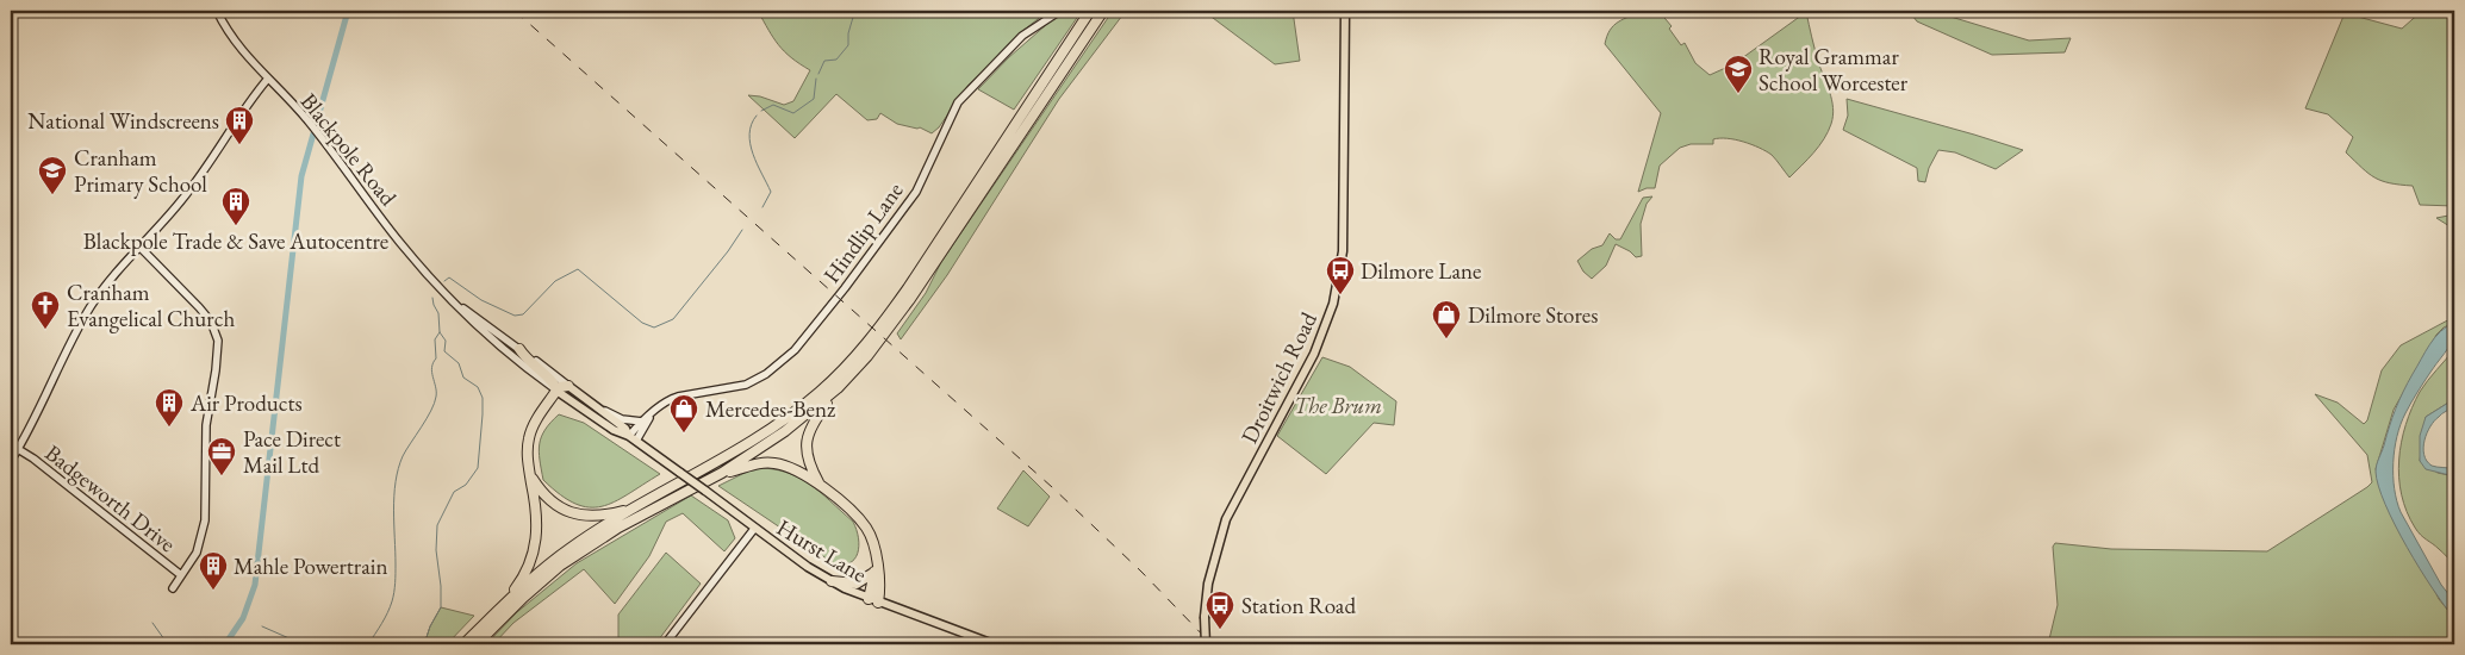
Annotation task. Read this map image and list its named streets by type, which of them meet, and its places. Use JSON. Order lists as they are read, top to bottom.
{
  "streets": {
    "main road": ["Blackpole Road", "Droitwich Road", "Hurst Lane"],
    "street": ["Hindlip Lane", "Badgeworth Drive"]
  },
  "crossings": [
    ["Blackpole Road", "Hindlip Lane"],
    ["Blackpole Road", "Hurst Lane"]
  ],
  "parks": ["The Brum"],
  "places": {
    "school or university": ["Royal Grammar School Worcester", "Cranham Primary School"],
    "building": [
      "National Windscreens",
      "Blackpole Trade & Save Autocentre",
      "Air Products",
      "Mahle Powertrain"
    ],
    "bus stop": ["Dilmore Lane", "Station Road"],
    "church": ["Cranham Evangelical Church"],
    "shop": ["Dilmore Stores", "Mercedes-Benz"],
    "office": ["Pace Direct Mail Ltd"]
  }
}
